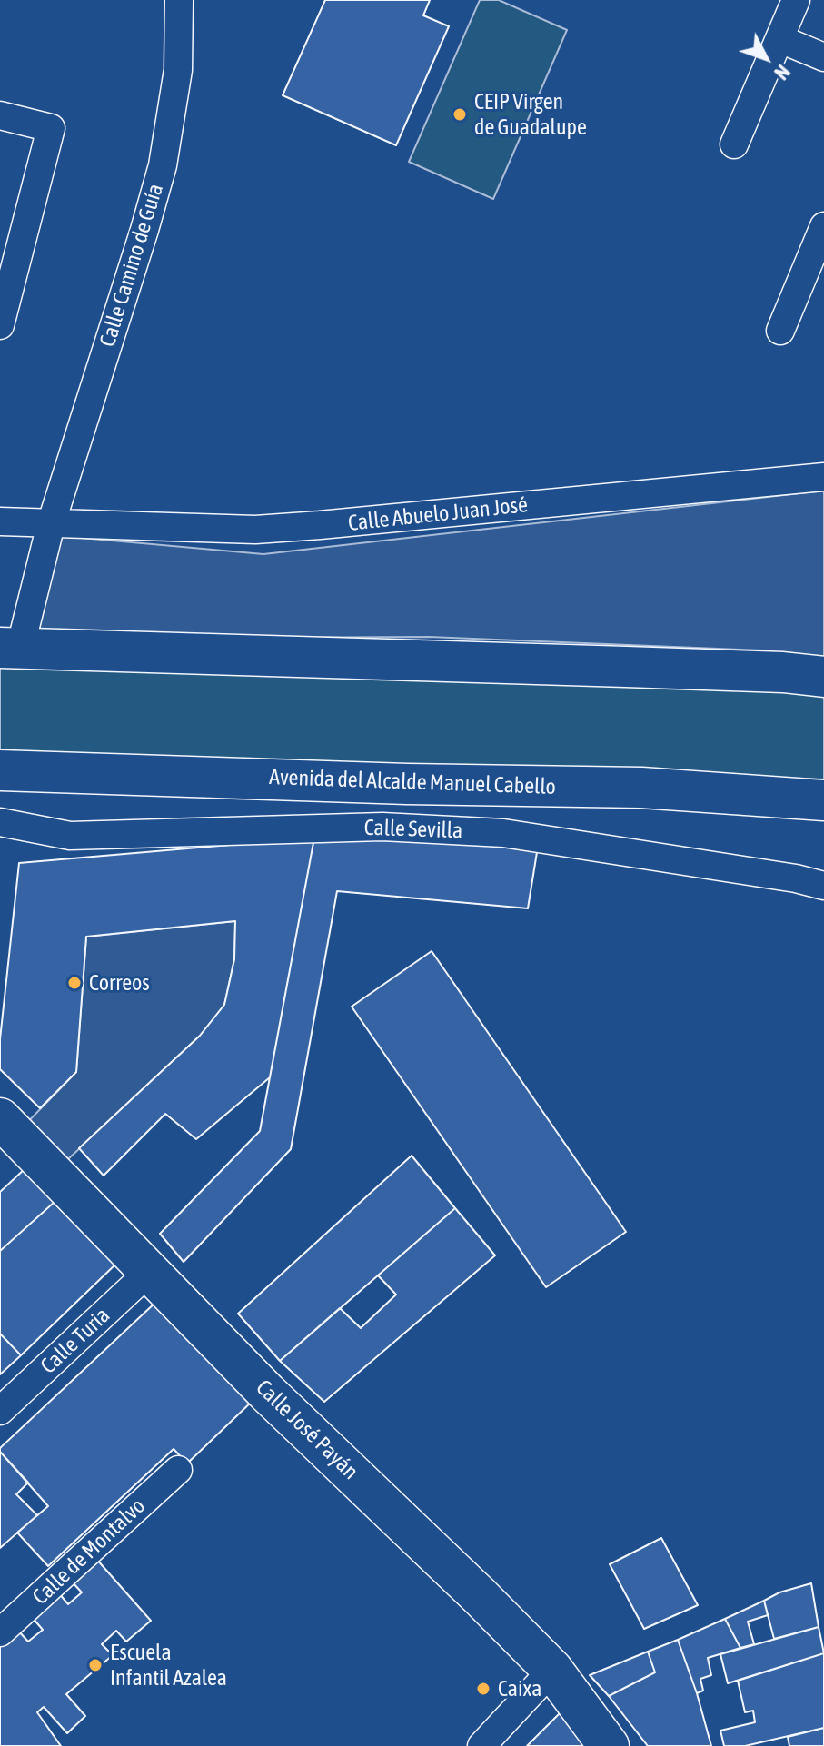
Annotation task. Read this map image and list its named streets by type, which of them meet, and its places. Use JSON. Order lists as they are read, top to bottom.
{
  "streets": {
    "main road": ["Avenida del Alcalde Manuel Cabello", "Calle José Payán"],
    "street": [
      "Calle Camino de Guía",
      "Calle Abuelo Juan José",
      "Calle Sevilla",
      "Calle Turia",
      "Calle de Montalvo"
    ]
  },
  "crossings": [
    ["Calle Camino de Guía", "Calle Abuelo Juan José"],
    ["Calle Turia", "Calle José Payán"]
  ],
  "places": [
    "CEIP Virgen de Guadalupe",
    "Correos",
    "Escuela Infantil Azalea",
    "Caixa"
  ],
  "north": "bottom right"
}
